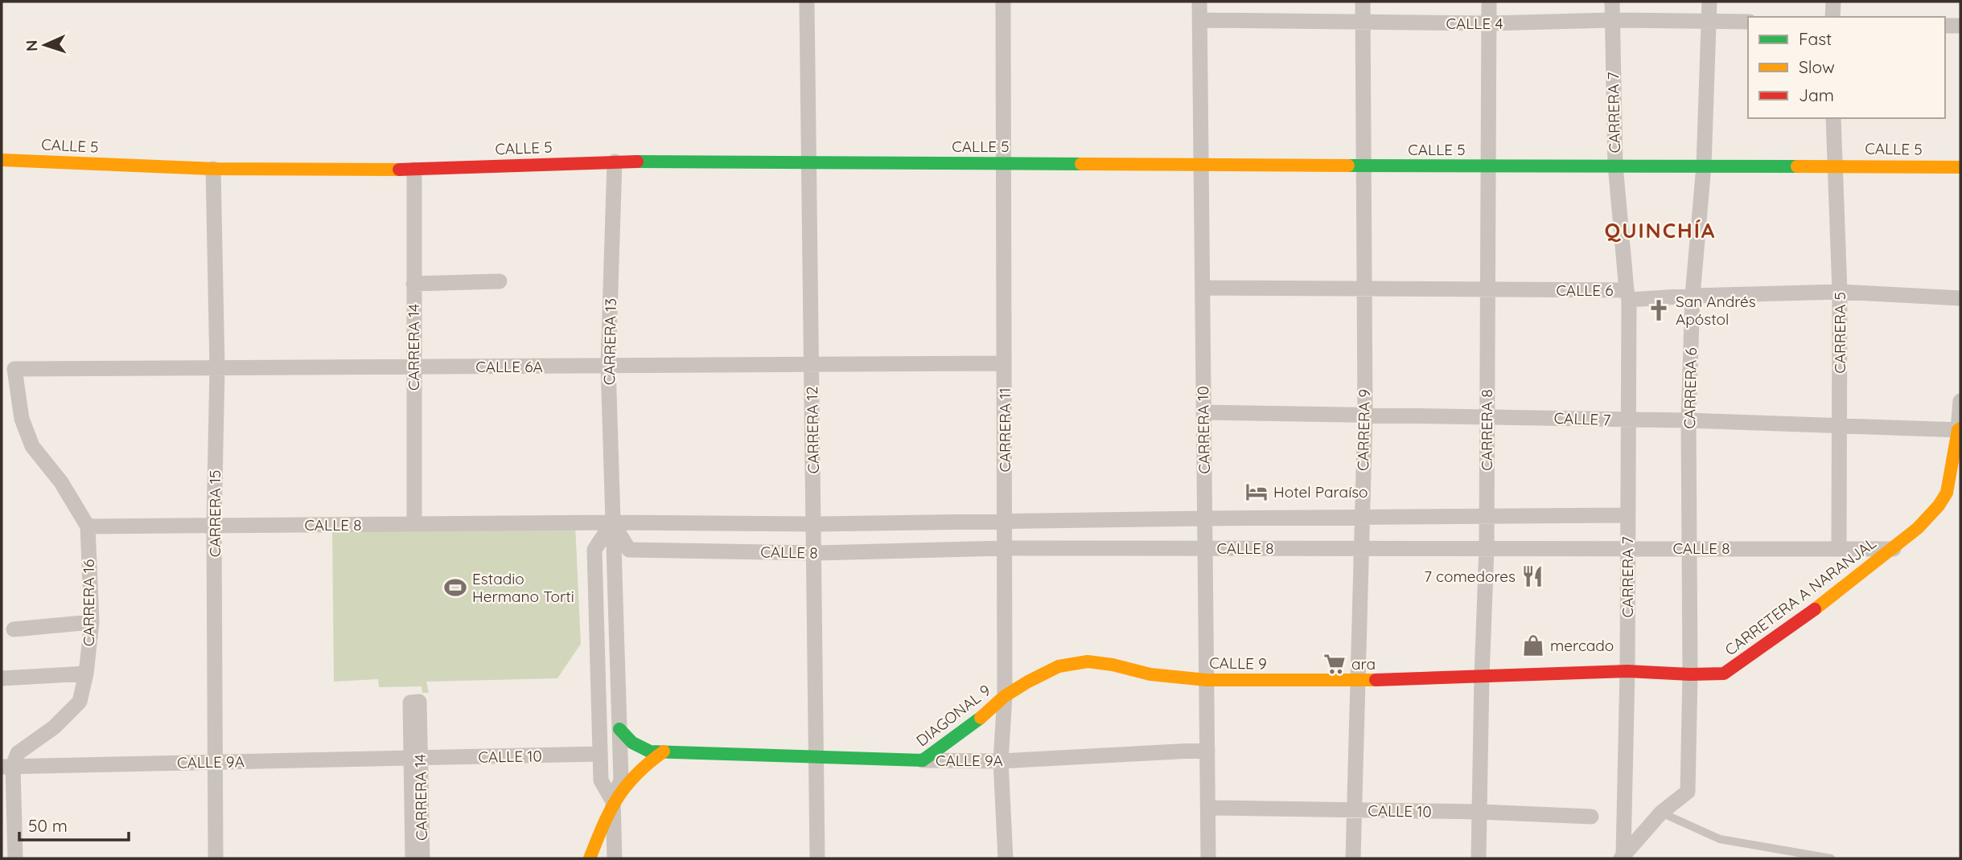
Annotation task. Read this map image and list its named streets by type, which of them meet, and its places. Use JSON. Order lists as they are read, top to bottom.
{
  "streets": {
    "street": [
      "CALLE 4",
      "CARRERA 7",
      "CALLE 5",
      "CALLE 6",
      "CARRERA 5",
      "CARRERA 13",
      "CARRERA 14",
      "CALLE 6A",
      "CARRERA 6",
      "CALLE 7",
      "CARRERA 12",
      "CARRERA 11",
      "CARRERA 10",
      "CARRERA 9",
      "CARRERA 8",
      "CARRERA 15",
      "CALLE 8",
      "CARRETERA A NARANJAL",
      "CARRERA 16",
      "CALLE 9",
      "DIAGONAL 9",
      "CALLE 10",
      "CALLE 9A"
    ]
  },
  "crossings": [
    ["CALLE 4", "CARRERA 7"],
    ["CALLE 4", "CARRERA 6"],
    ["CALLE 4", "CARRERA 10"],
    ["CALLE 4", "CARRERA 9"],
    ["CALLE 4", "CARRERA 8"],
    ["CARRERA 7", "CALLE 5"],
    ["CARRERA 7", "CALLE 6"],
    ["CARRERA 7", "CALLE 7"],
    ["CARRERA 7", "CALLE 8"],
    ["CARRERA 7", "CARRETERA A NARANJAL"],
    ["CALLE 5", "CARRERA 5"],
    ["CALLE 5", "CARRERA 13"],
    ["CALLE 5", "CARRERA 14"],
    ["CALLE 5", "CARRERA 6"],
    ["CALLE 5", "CARRERA 12"],
    ["CALLE 5", "CARRERA 11"],
    ["CALLE 5", "CARRERA 10"],
    ["CALLE 5", "CARRERA 9"],
    ["CALLE 5", "CARRERA 8"],
    ["CALLE 5", "CARRERA 15"],
    ["CALLE 6", "CARRERA 5"],
    ["CALLE 6", "CARRERA 6"],
    ["CALLE 6", "CARRERA 10"],
    ["CALLE 6", "CARRERA 9"],
    ["CALLE 6", "CARRERA 8"],
    ["CARRERA 5", "CALLE 7"],
    ["CARRERA 5", "CALLE 8"],
    ["CARRERA 13", "CALLE 6A"],
    ["CARRERA 13", "CALLE 8"],
    ["CARRERA 13", "CALLE 10"],
    ["CARRERA 13", "CALLE 9A"],
    ["CARRERA 14", "CALLE 6A"],
    ["CARRERA 14", "CALLE 8"],
    ["CARRERA 14", "CALLE 10"],
    ["CARRERA 14", "CALLE 9A"],
    ["CALLE 6A", "CARRERA 12"],
    ["CALLE 6A", "CARRERA 11"],
    ["CALLE 6A", "CARRERA 15"],
    ["CALLE 6A", "CARRERA 16"],
    ["CARRERA 6", "CALLE 7"],
    ["CARRERA 6", "CALLE 8"],
    ["CARRERA 6", "CARRETERA A NARANJAL"],
    ["CALLE 7", "CARRERA 10"],
    ["CALLE 7", "CARRERA 9"],
    ["CALLE 7", "CARRERA 8"],
    ["CALLE 7", "CARRETERA A NARANJAL"],
    ["CARRERA 12", "CALLE 8"],
    ["CARRERA 12", "CALLE 9A"],
    ["CARRERA 11", "CALLE 8"],
    ["CARRERA 11", "CALLE 9"],
    ["CARRERA 11", "DIAGONAL 9"],
    ["CARRERA 11", "CALLE 9A"],
    ["CARRERA 10", "CALLE 8"],
    ["CARRERA 10", "CALLE 9"],
    ["CARRERA 10", "CALLE 10"],
    ["CARRERA 10", "CALLE 9A"],
    ["CARRERA 9", "CALLE 8"],
    ["CARRERA 9", "CALLE 9"],
    ["CARRERA 9", "CALLE 10"],
    ["CARRERA 8", "CALLE 8"],
    ["CARRERA 8", "CARRETERA A NARANJAL"],
    ["CARRERA 8", "CALLE 9"],
    ["CARRERA 8", "CALLE 10"],
    ["CARRERA 15", "CALLE 8"],
    ["CARRERA 15", "CALLE 9A"],
    ["CALLE 8", "CARRETERA A NARANJAL"],
    ["CALLE 8", "CARRERA 16"],
    ["CARRETERA A NARANJAL", "CALLE 9"],
    ["CARRERA 16", "CALLE 9A"],
    ["CALLE 9", "DIAGONAL 9"],
    ["DIAGONAL 9", "CALLE 9A"],
    ["CALLE 10", "CALLE 9A"]
  ],
  "districts": ["QUINCHÍA"],
  "places": {
    "church": ["San Andrés Apóstol"],
    "hotel": ["Hotel Paraíso"],
    "restaurant": ["7 comedores"],
    "sports": ["Estadio Hermano Torti"],
    "shop": ["mercado"],
    "supermarket": ["ara"]
  },
  "legend": ["Fast", "Slow", "Jam"],
  "scale_bar": "50 m",
  "north": "left"
}
